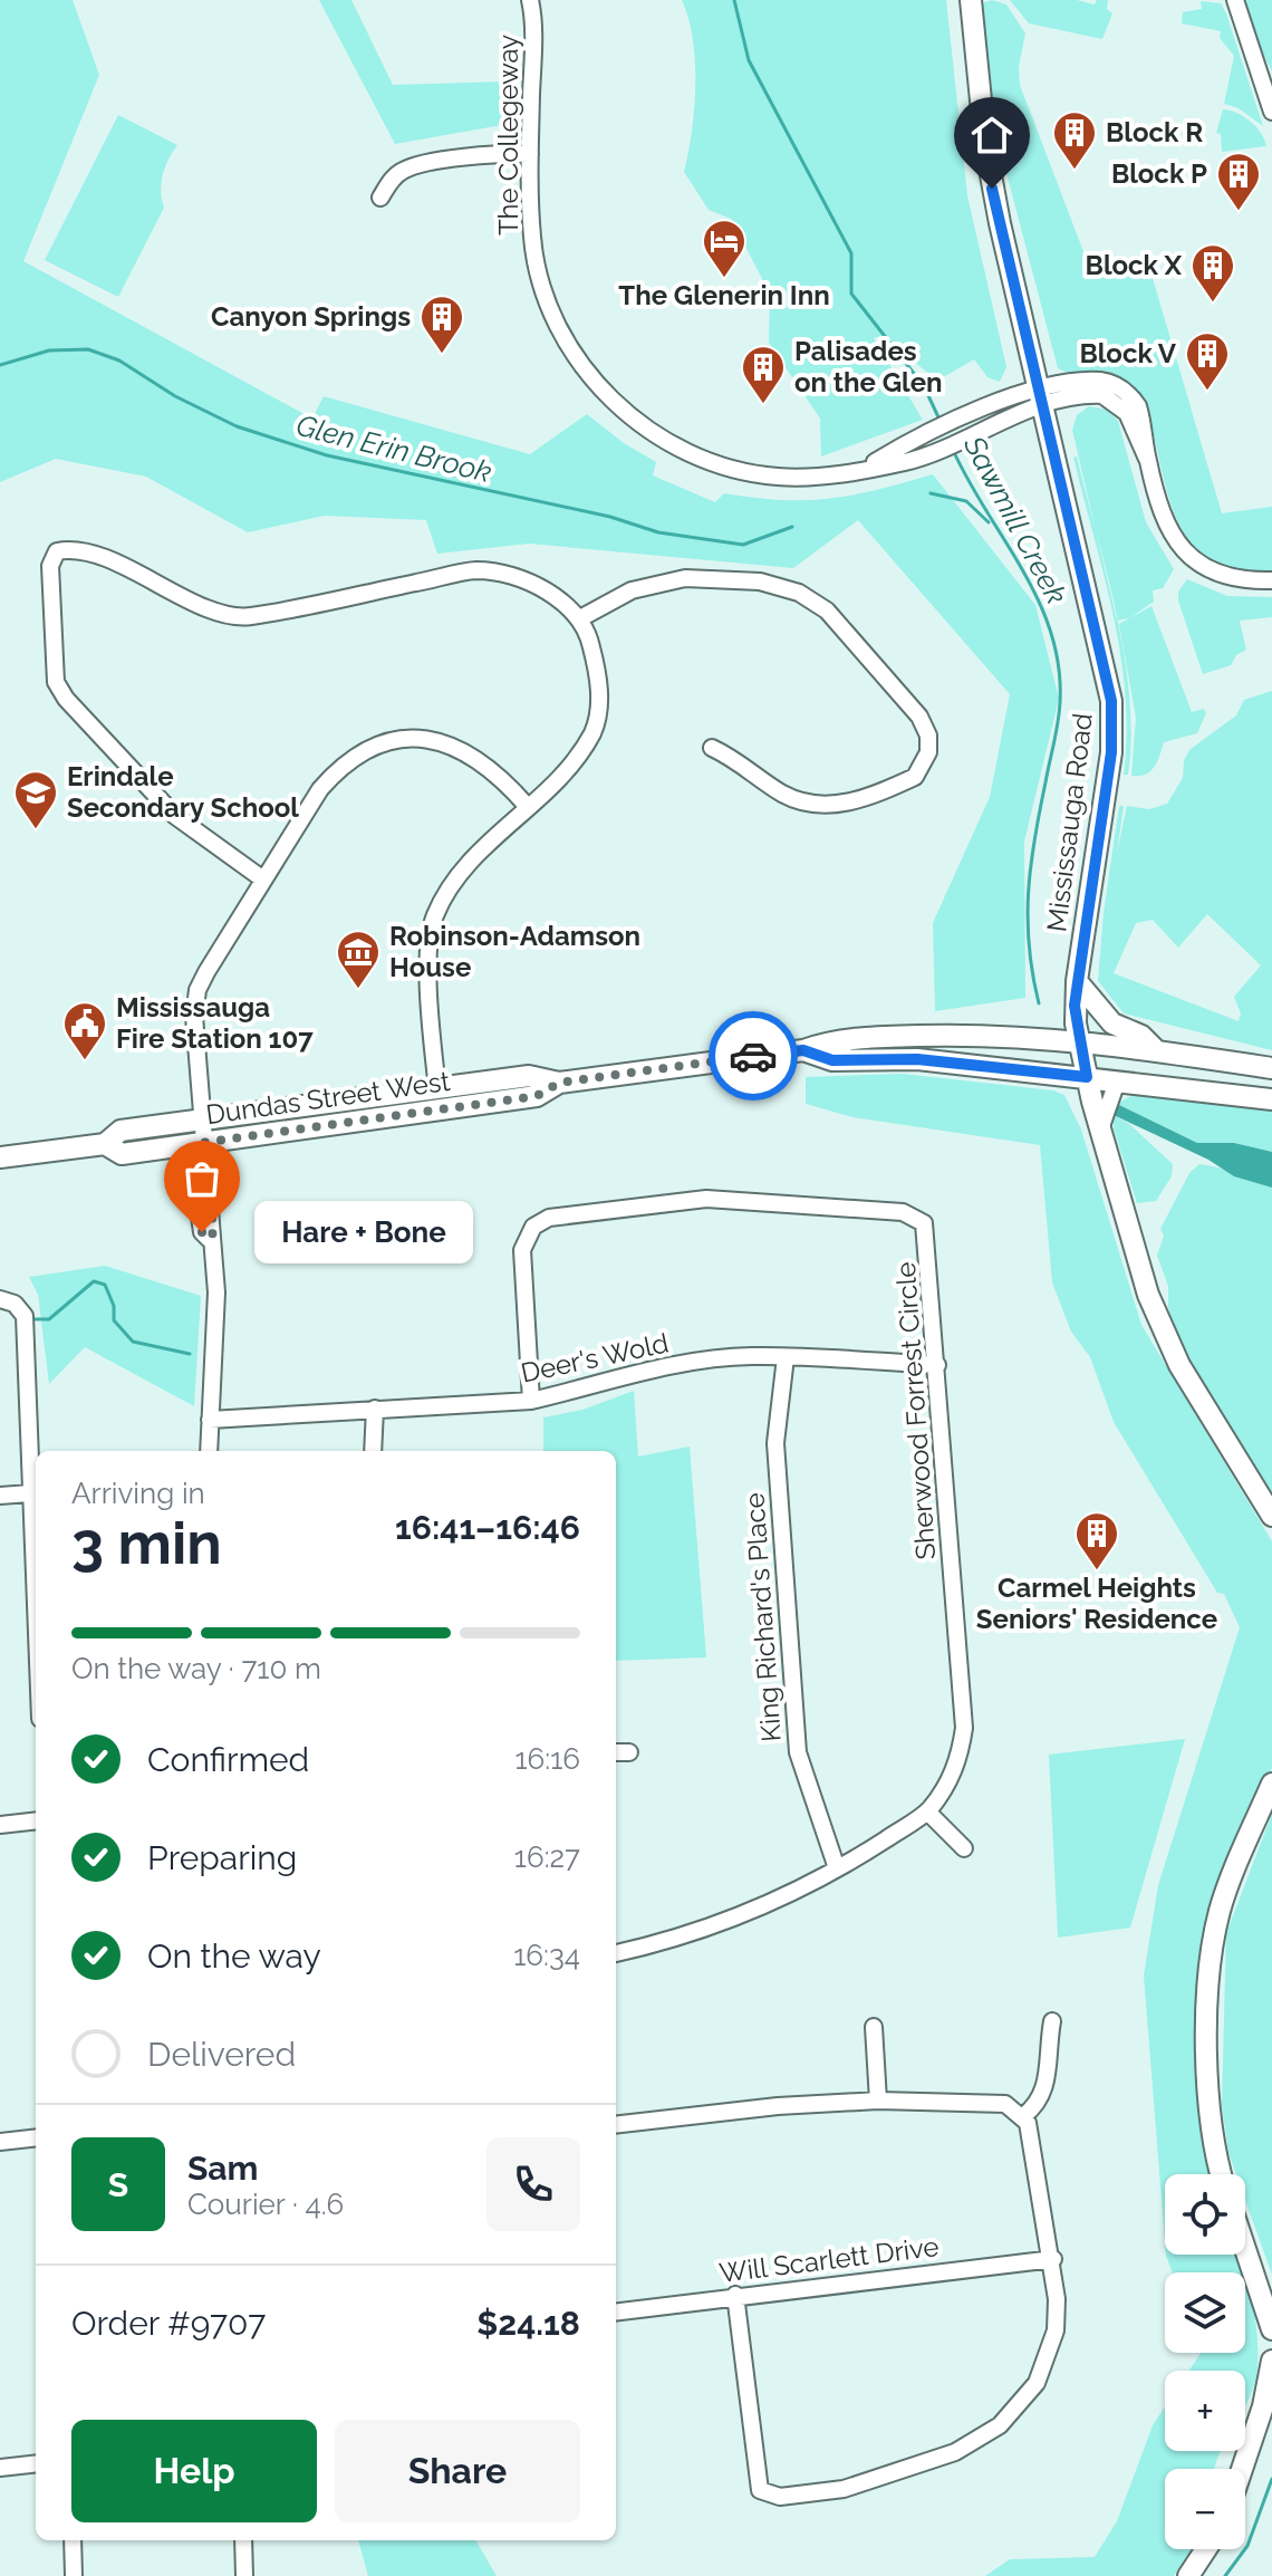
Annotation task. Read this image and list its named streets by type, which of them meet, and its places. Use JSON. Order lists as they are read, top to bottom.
{
  "streets": {
    "main road": ["Mississauga Road", "Dundas Street West"],
    "street": [
      "The Collegeway",
      "Deer's Wold",
      "Sherwood Forrest Circle",
      "King Richard's Place",
      "Will Scarlett Drive"
    ]
  },
  "crossings": [
    ["The Collegeway", "Mississauga Road"],
    ["Mississauga Road", "Dundas Street West"],
    ["Deer's Wold", "Sherwood Forrest Circle"],
    ["Deer's Wold", "King Richard's Place"],
    ["Sherwood Forrest Circle", "King Richard's Place"]
  ],
  "water": ["Glen Erin Brook", "Sawmill Creek"],
  "places": {
    "building": [
      "Block R",
      "Block P",
      "Block X",
      "Canyon Springs",
      "Block V",
      "Palisades on the Glen",
      "Carmel Heights Seniors' Residence"
    ],
    "hotel": ["The Glenerin Inn"],
    "school or university": ["Erindale Secondary School"],
    "museum": ["Robinson-Adamson House"],
    "public building": ["Mississauga Fire Station 107"],
    "other": ["Hare + Bone"]
  },
  "page": {
    "bubble": "Hare + Bone",
    "heading": ["3 min", "Arriving in", "16:41–16:46"],
    "panel": [
      "Sam",
      "Courier · 4.6",
      "Order #9707",
      "$24.18"
    ],
    "bar": "On the way · 710 m",
    "list": [
      ["Confirmed", "16:16"],
      ["Preparing", "16:27"],
      ["On the way", "16:34"],
      "Delivered"
    ],
    "round": "S",
    "map_buttons": ["+", "−"],
    "buttons": ["Help", "Share"]
  }
}
